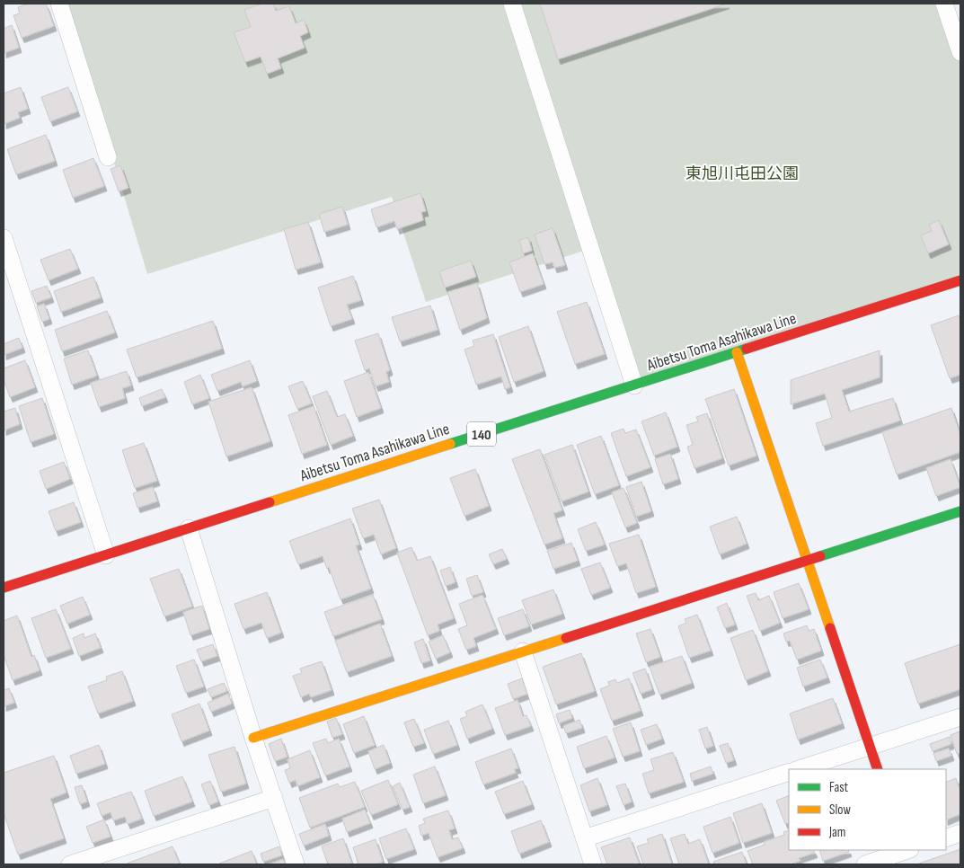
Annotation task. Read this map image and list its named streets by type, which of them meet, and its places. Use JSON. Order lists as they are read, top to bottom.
{
  "streets": {
    "street": ["Aibetsu Toma Asahikawa Line", "140"]
  },
  "parks": ["東旭川屯田公園"],
  "legend": ["Fast", "Slow", "Jam"]
}
